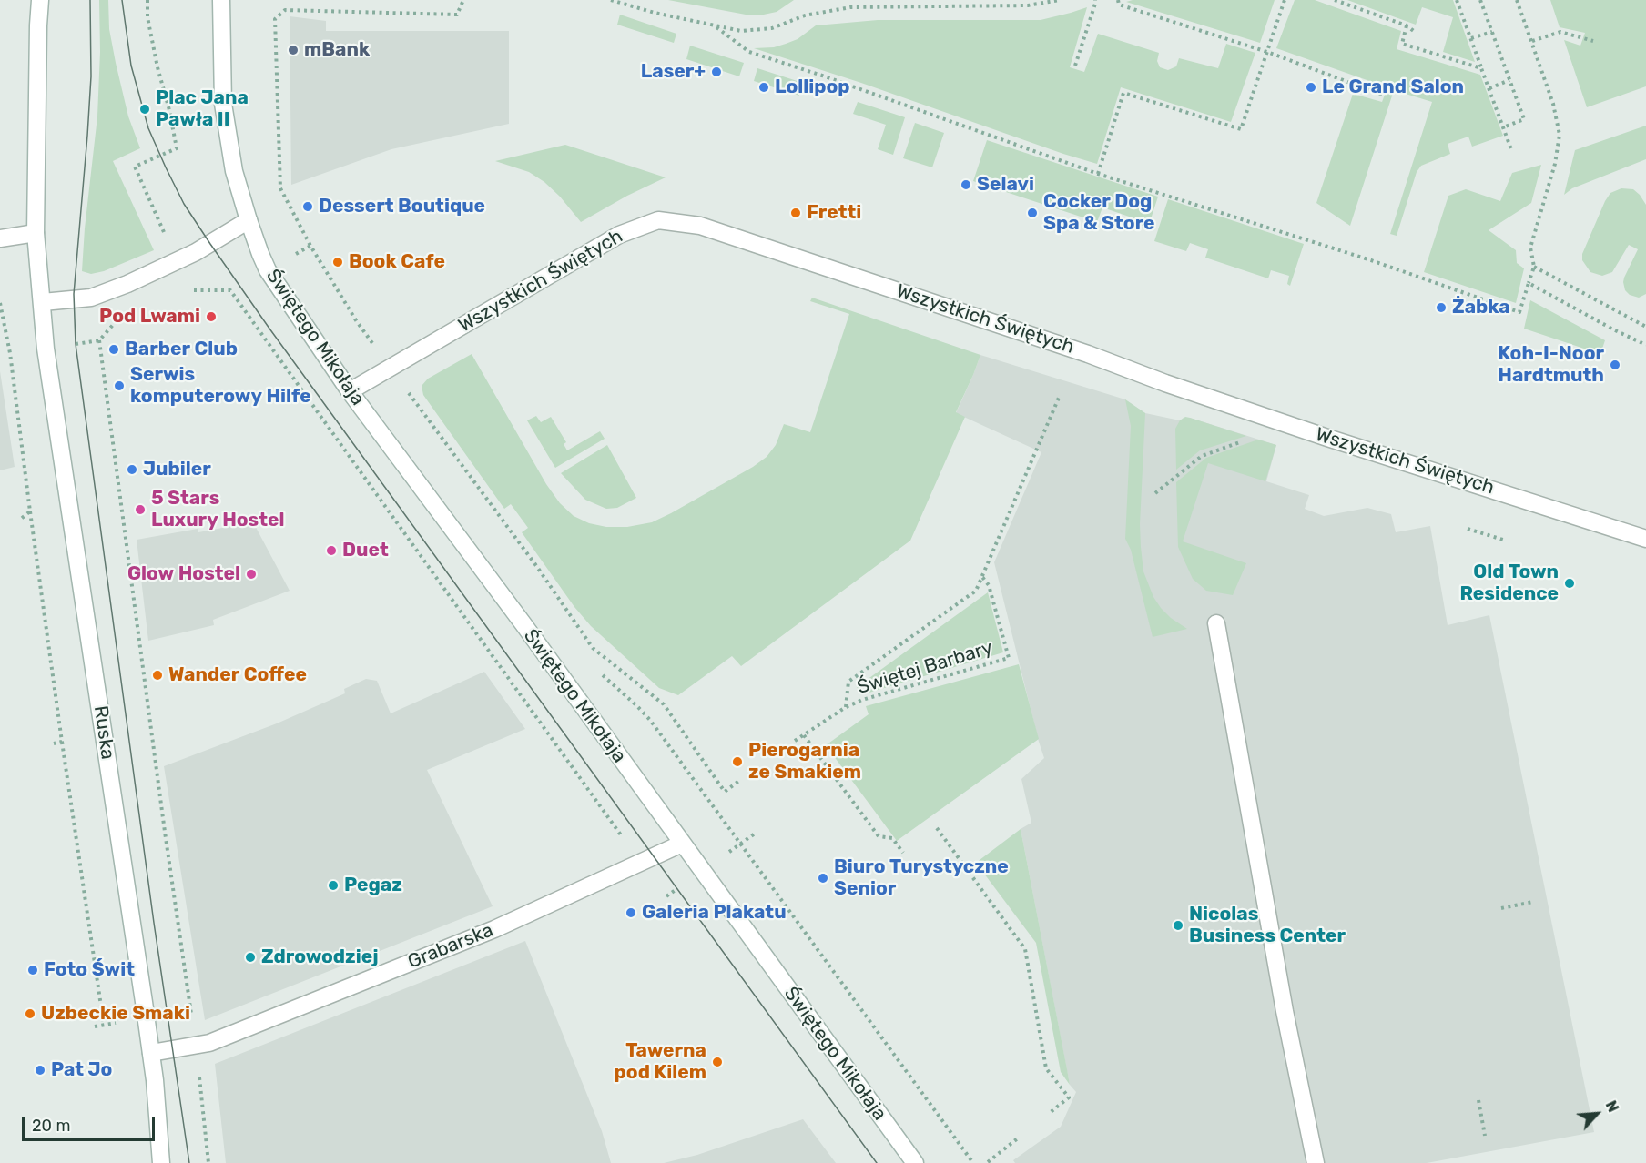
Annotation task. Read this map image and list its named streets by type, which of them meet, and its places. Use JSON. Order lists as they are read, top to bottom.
{
  "streets": {
    "main road": [
      "Wszystkich Świętych",
      "Świętego Mikołaja",
      "Ruska",
      "Grabarska"
    ],
    "path": ["Świętej Barbary"]
  },
  "crossings": [
    ["Wszystkich Świętych", "Świętego Mikołaja"],
    ["Świętego Mikołaja", "Grabarska"],
    ["Ruska", "Grabarska"]
  ],
  "places": [
    "mBank",
    "Laser+",
    "Lollipop",
    "Le Grand Salon",
    "Plac Jana Pawła II",
    "Selavi",
    "Dessert Boutique",
    "Fretti",
    "Cocker Dog Spa & Store",
    "Book Cafe",
    "Żabka",
    "Pod Lwami",
    "Barber Club",
    "Koh-I-Noor Hardtmuth",
    "Serwis komputerowy Hilfe",
    "Jubiler",
    "5 Stars Luxury Hostel",
    "Duet",
    "Glow Hostel",
    "Old Town Residence",
    "Wander Coffee",
    "Pierogarnia ze Smakiem",
    "Biuro Turystyczne Senior",
    "Pegaz",
    "Galeria Plakatu",
    "Nicolas Business Center",
    "Zdrowodziej",
    "Foto Świt",
    "Uzbeckie Smaki",
    "Tawerna pod Kilem",
    "Pat Jo"
  ],
  "scale_bar": "20 m",
  "north": "top right"
}
